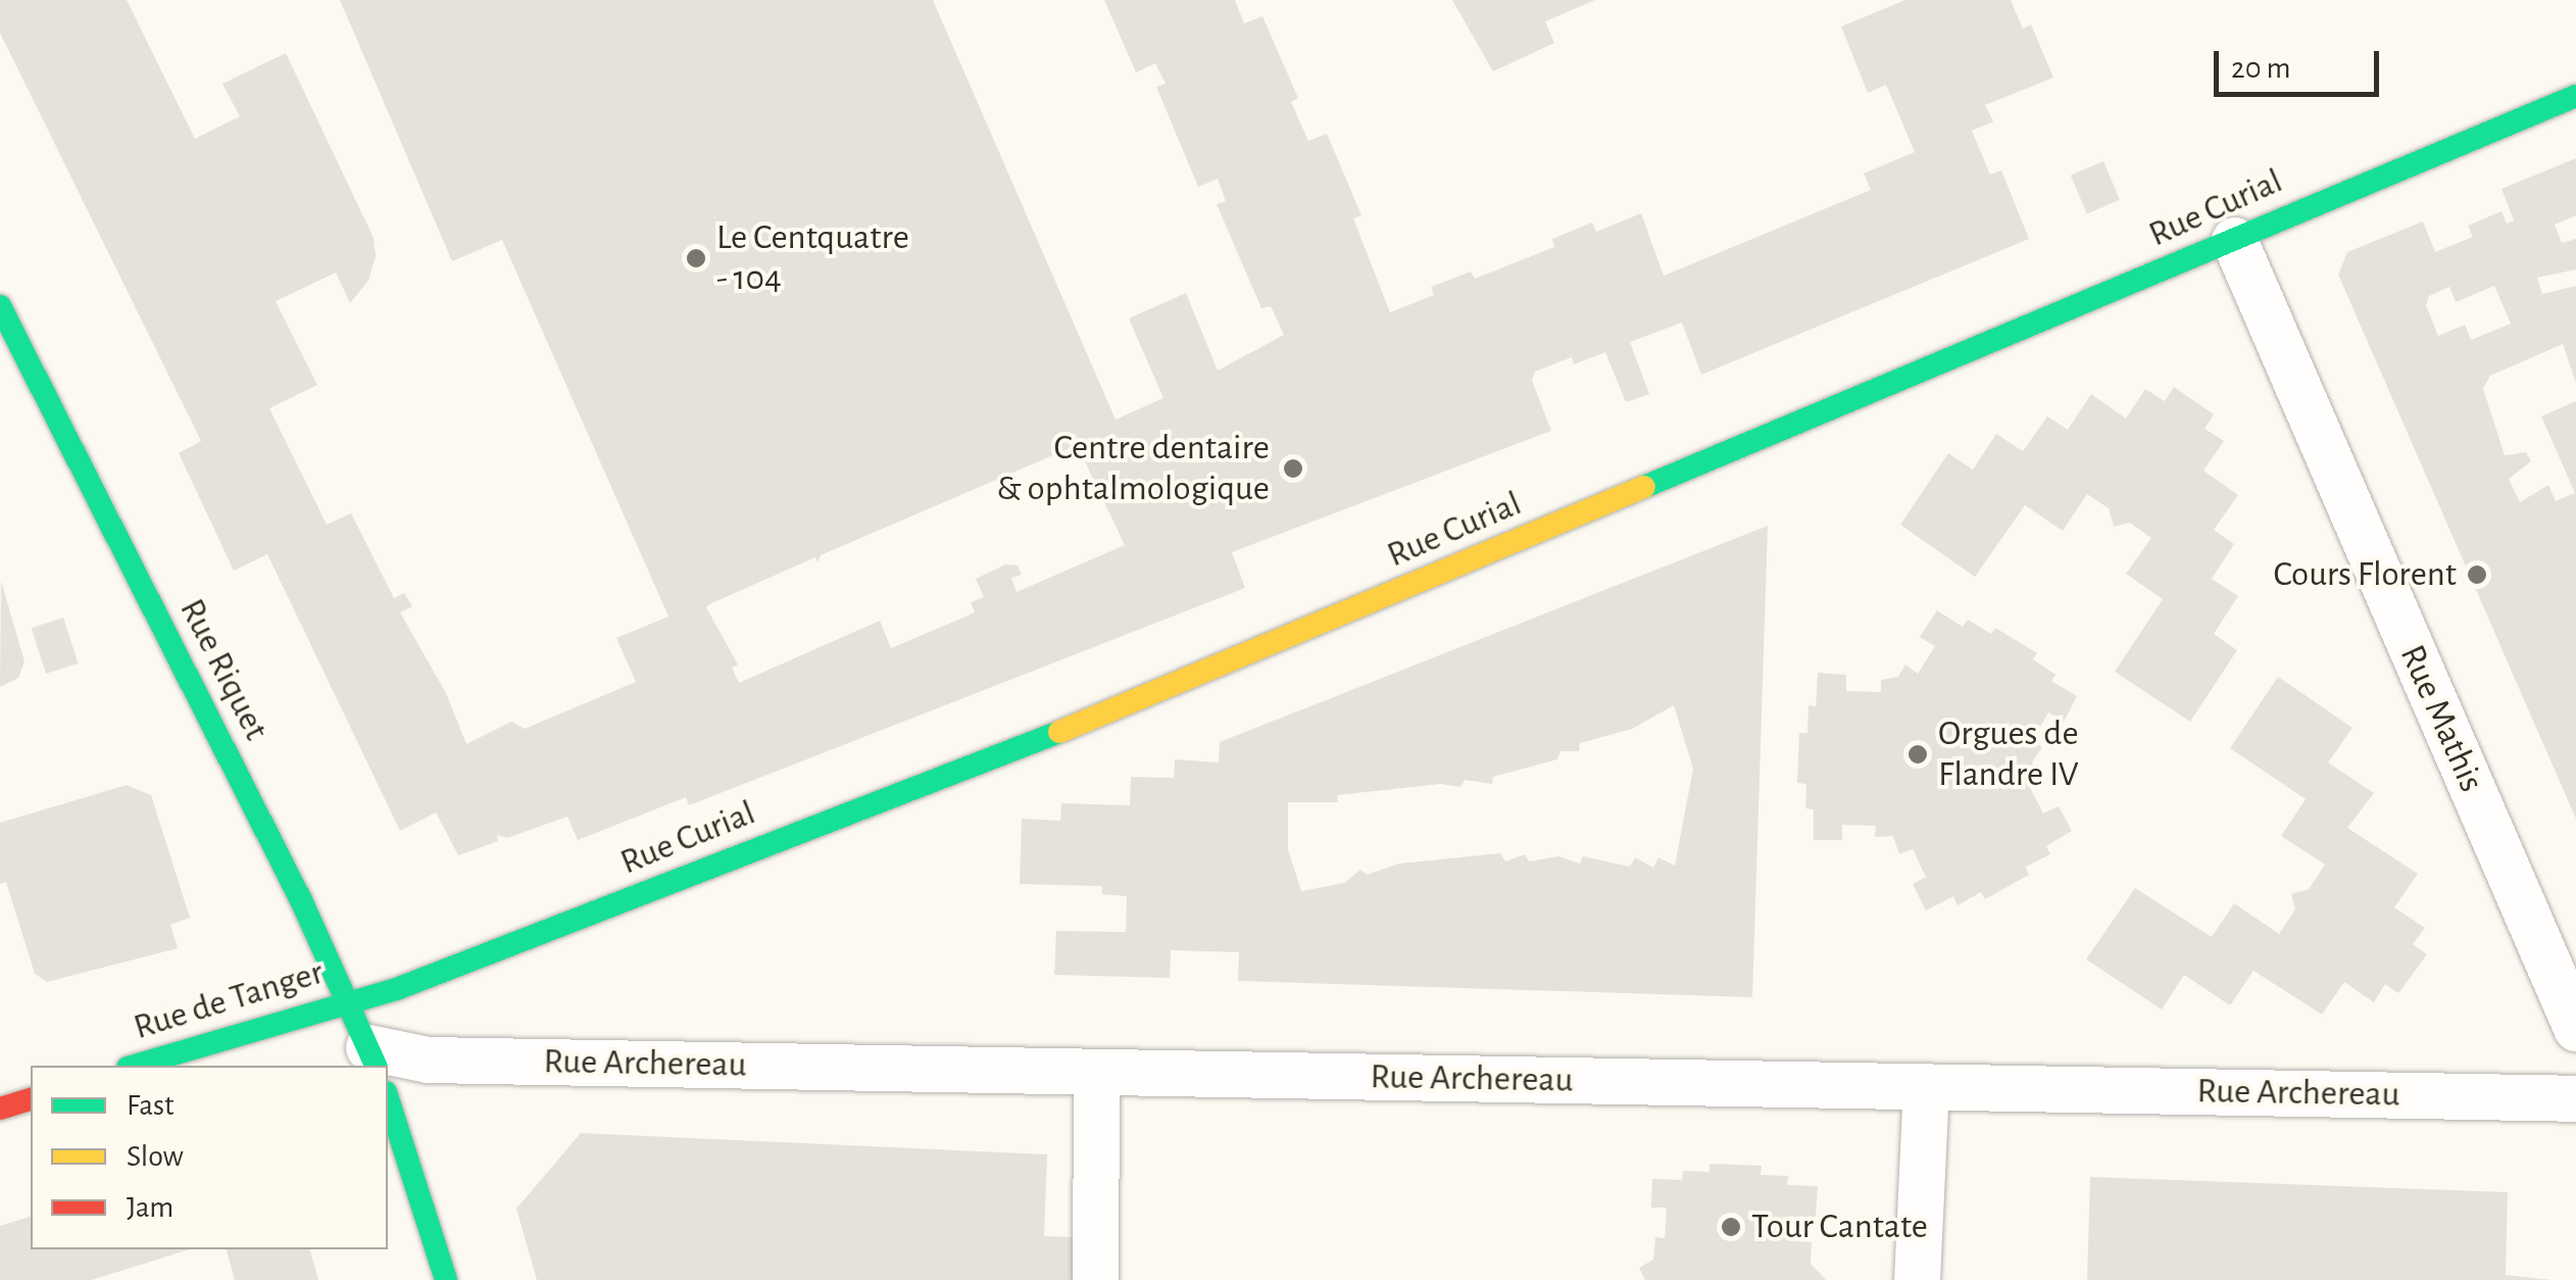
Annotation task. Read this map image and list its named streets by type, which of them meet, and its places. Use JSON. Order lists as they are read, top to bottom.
{
  "streets": {
    "street": [
      "Rue Curial",
      "Rue Riquet",
      "Rue Mathis",
      "Rue de Tanger",
      "Rue Archereau"
    ]
  },
  "crossings": [
    ["Rue Curial", "Rue Riquet"],
    ["Rue Curial", "Rue Mathis"],
    ["Rue Curial", "Rue de Tanger"],
    ["Rue Riquet", "Rue de Tanger"],
    ["Rue Riquet", "Rue Archereau"]
  ],
  "places": [
    "Le Centquatre - 104",
    "Centre dentaire & ophtalmologique",
    "Cours Florent",
    "Orgues de Flandre IV",
    "Tour Cantate"
  ],
  "legend": ["Fast", "Slow", "Jam"],
  "scale_bar": "20 m"
}
